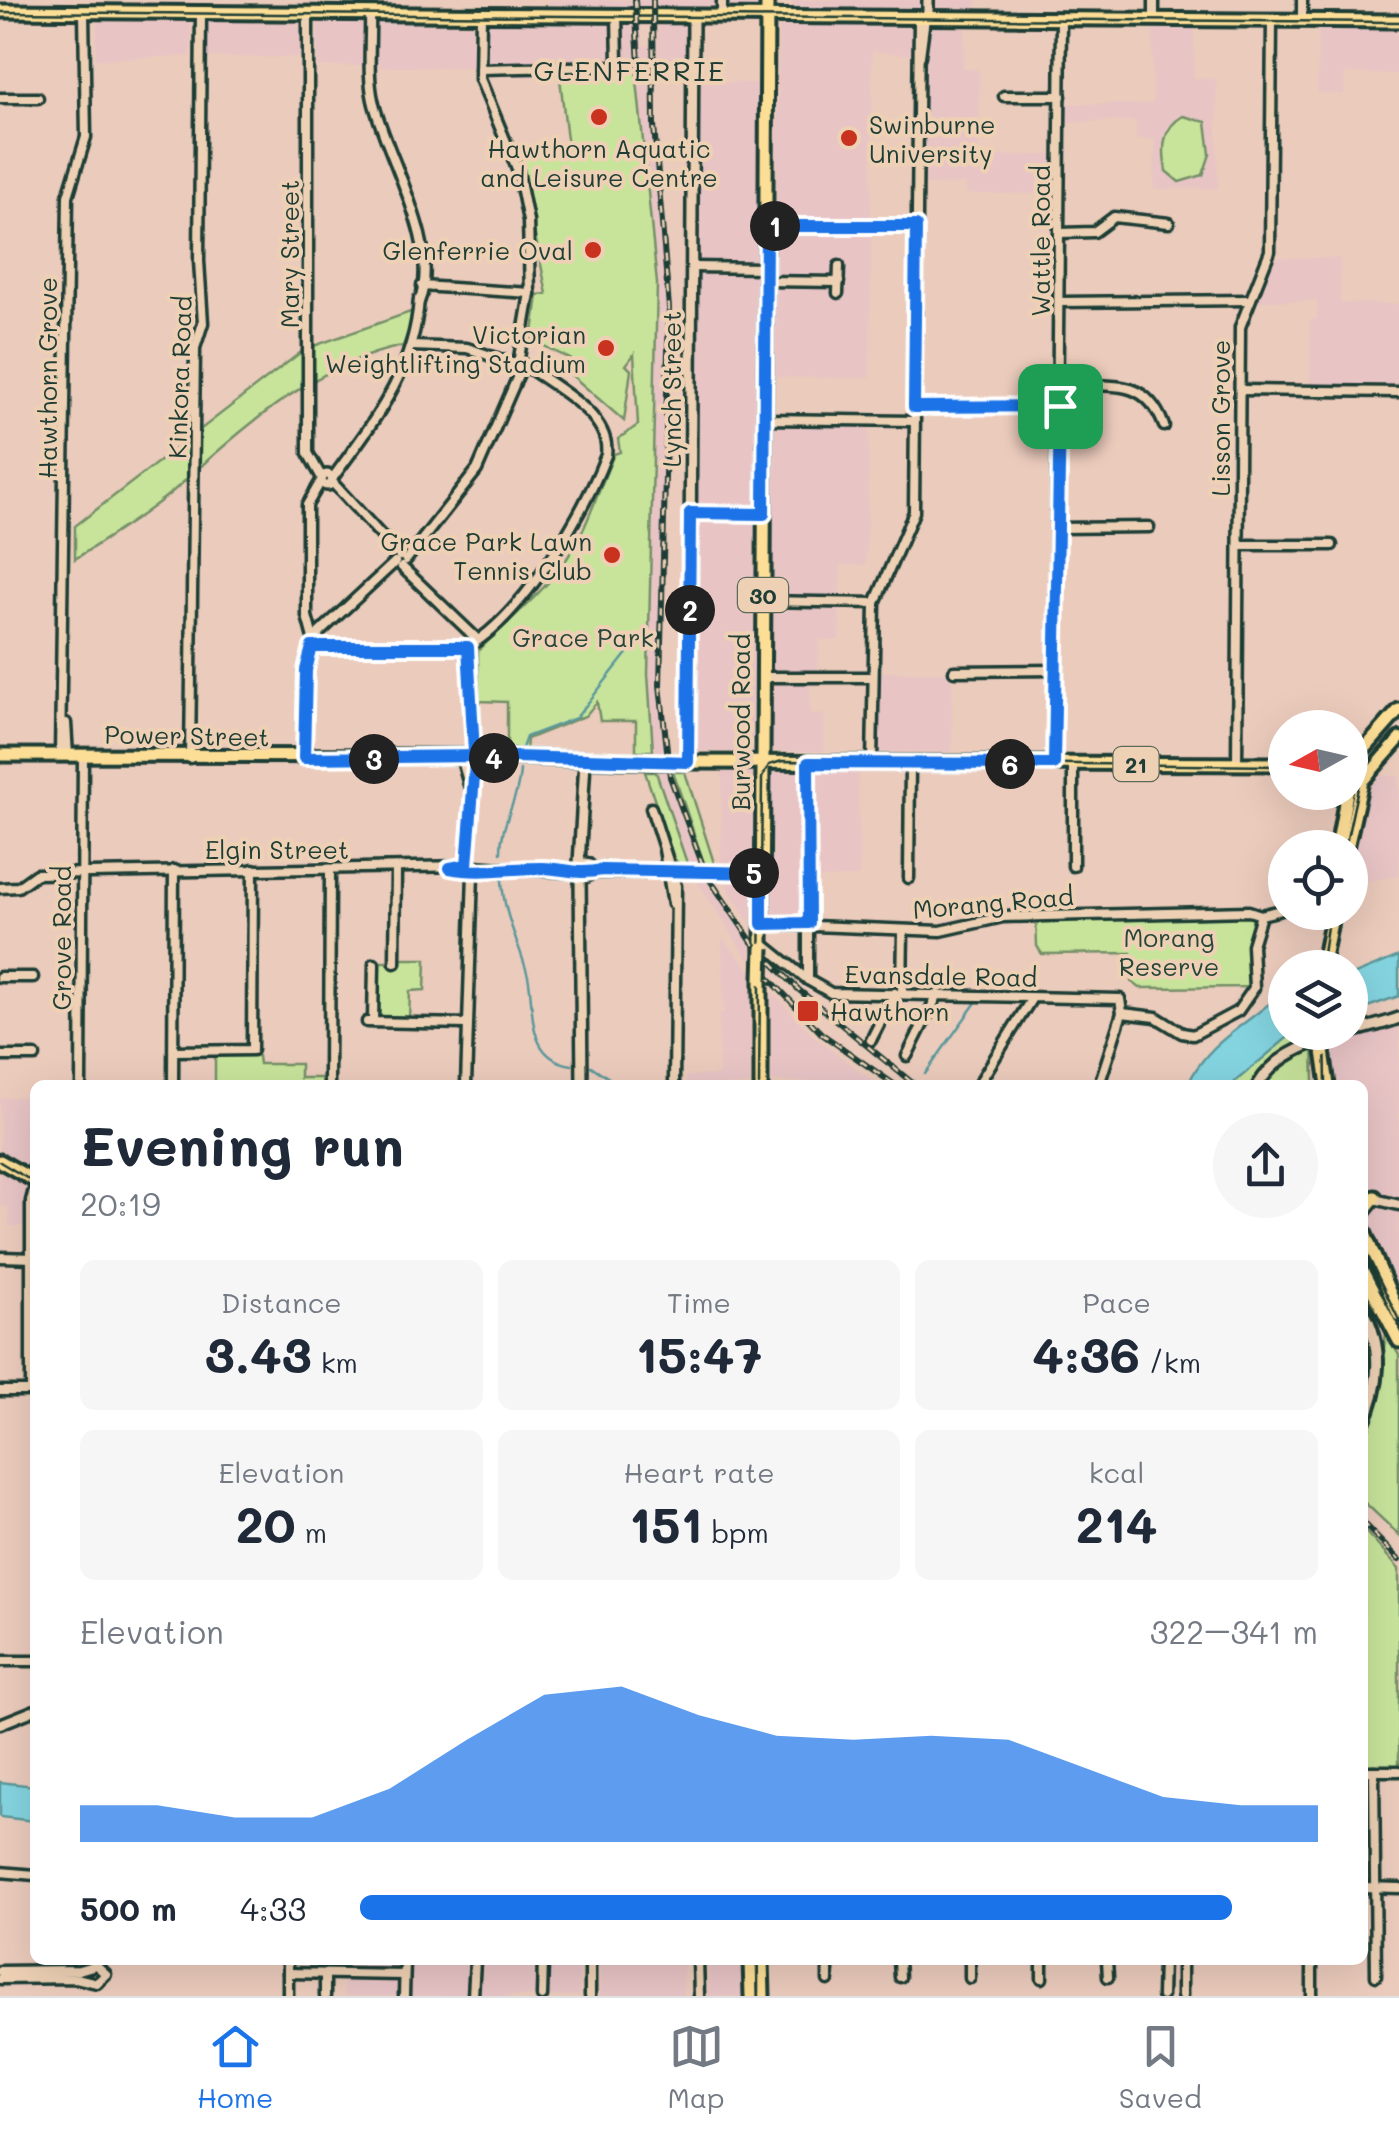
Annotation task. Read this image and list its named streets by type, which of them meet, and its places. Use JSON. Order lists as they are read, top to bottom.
{
  "streets": {
    "main road": [
      "30",
      "Burwood Road",
      "Power Street",
      "21"
    ],
    "street": [
      "Wattle Road",
      "Mary Street",
      "Kinkora Road",
      "Hawthorn Grove",
      "Lynch Street",
      "Lisson Grove",
      "Elgin Street",
      "Morang Road",
      "Grove Road",
      "Evansdale Road"
    ]
  },
  "crossings": [
    ["Wattle Road", "Power Street"],
    ["Kinkora Road", "Power Street"],
    ["Hawthorn Grove", "Power Street"],
    ["Hawthorn Grove", "Grove Road"],
    ["Lynch Street", "Power Street"],
    ["Lisson Grove", "Power Street"],
    ["Burwood Road", "Power Street"],
    ["Burwood Road", "Elgin Street"],
    ["Burwood Road", "Morang Road"],
    ["Burwood Road", "Evansdale Road"],
    ["Power Street", "Grove Road"],
    ["Elgin Street", "Grove Road"]
  ],
  "districts": ["GLENFERRIE"],
  "parks": ["Grace Park", "Morang Reserve"],
  "places": {
    "other": [
      "Hawthorn Aquatic and Leisure Centre",
      "Swinburne University",
      "Glenferrie Oval",
      "Victorian Weightlifting Stadium",
      "Grace Park Lawn Tennis Club"
    ],
    "transit": ["Hawthorn"]
  },
  "north": "left",
  "page": {
    "pins": [
      "1",
      "2",
      "4",
      "3",
      "6",
      "5"
    ],
    "heading": ["Evening run", "20:19"],
    "stats": [
      ["Distance", "3.43 km"],
      ["Time", "15:47"],
      ["Pace", "4:36 /km"],
      ["Elevation", "20 m"],
      ["Heart rate", "151 bpm"],
      ["kcal", "214"]
    ],
    "chart": ["Elevation", "322–341 m"],
    "list": [
      {
        "name": "500 m",
        "note": "4:33"
      }
    ],
    "tabs": ["Home", "Map", "Saved"]
  }
}
